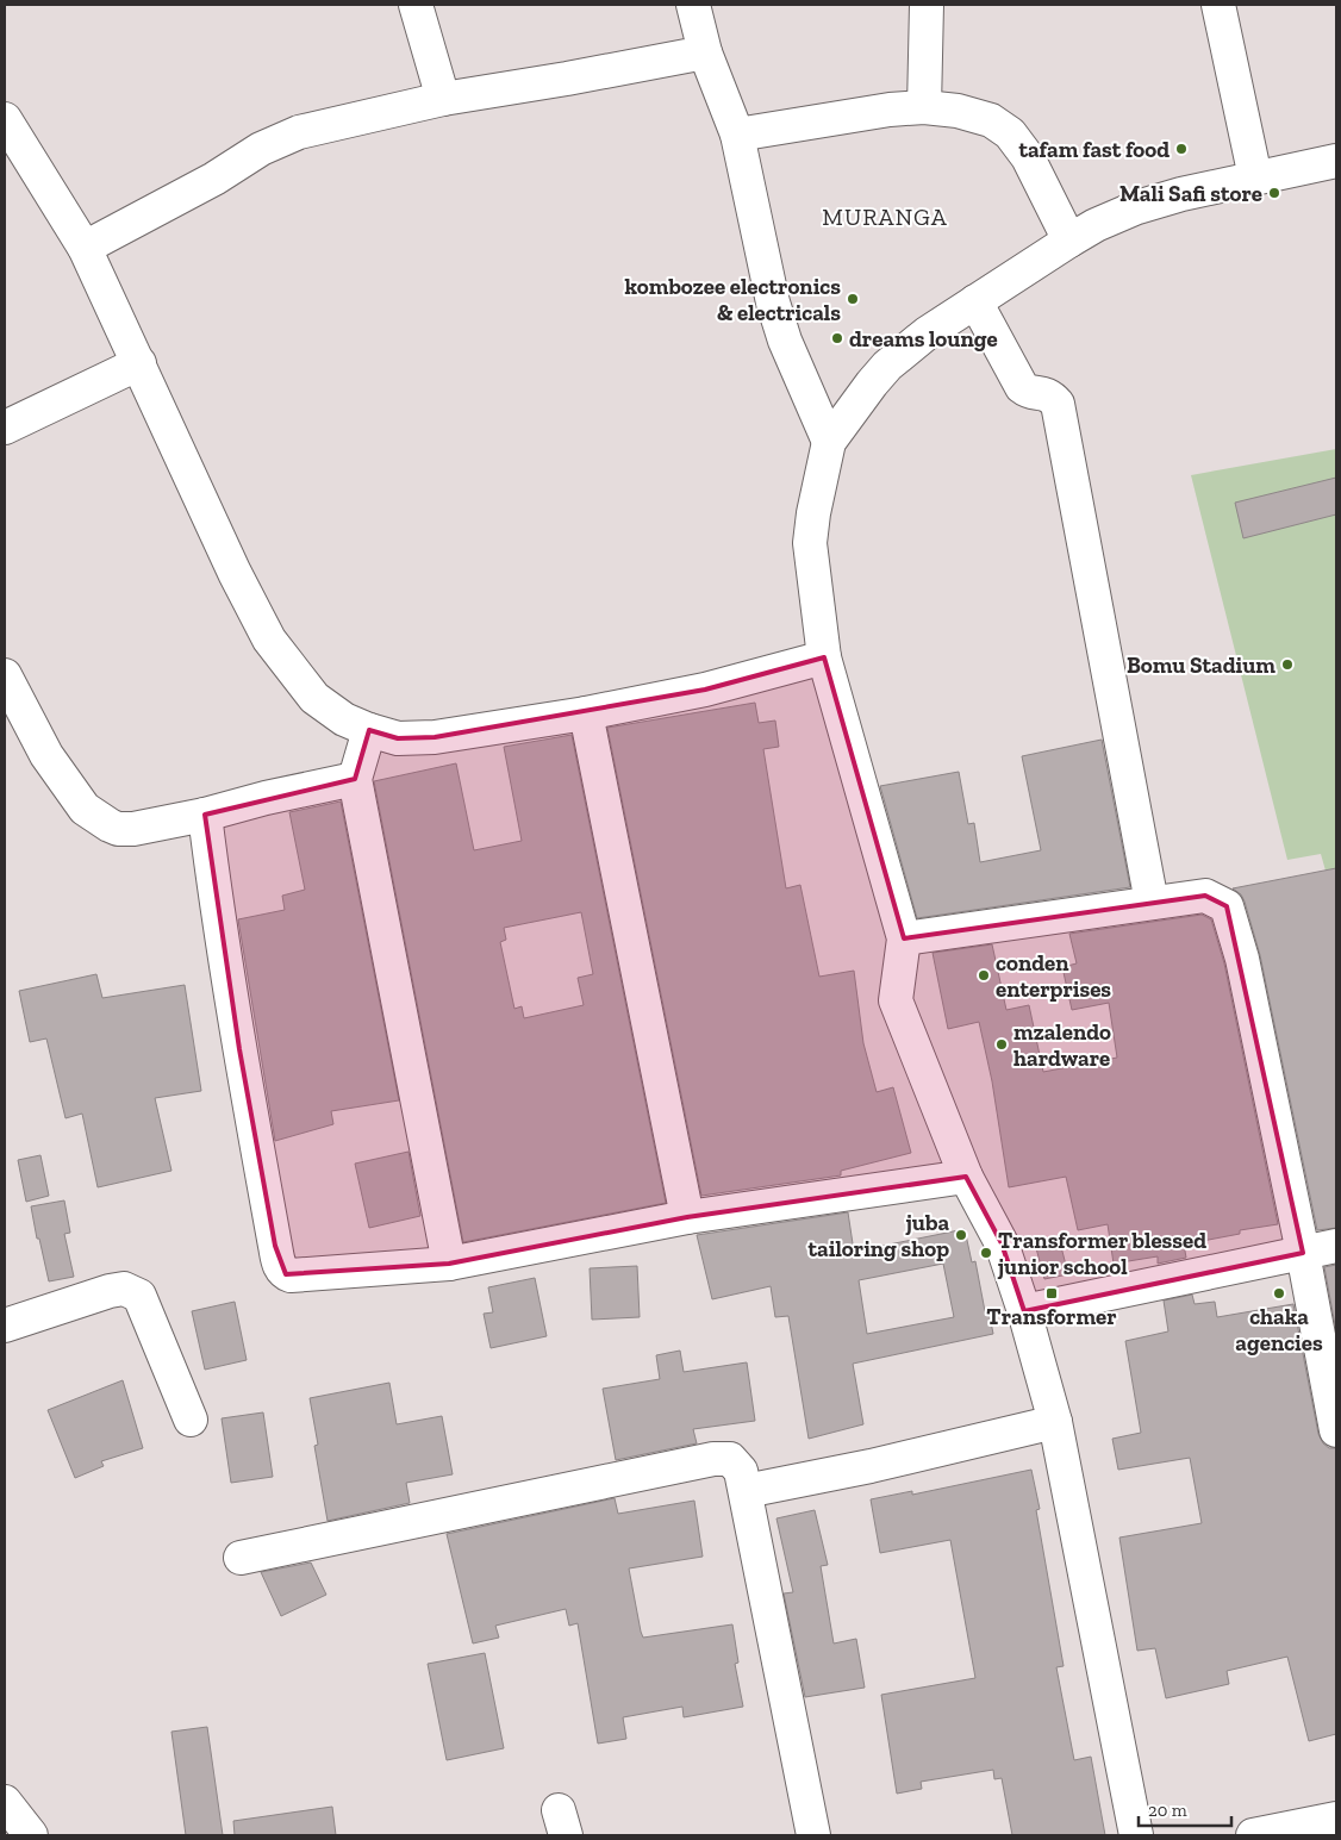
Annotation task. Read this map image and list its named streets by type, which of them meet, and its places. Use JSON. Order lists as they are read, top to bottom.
{
  "districts": ["MURANGA"],
  "places": {
    "other": [
      "tafam fast food",
      "Mali Safi store",
      "kombozee electronics & electricals",
      "dreams lounge",
      "Bomu Stadium",
      "conden enterprises",
      "mzalendo hardware",
      "juba tailoring shop",
      "Transformer blessed junior school",
      "chaka agencies"
    ],
    "transit": ["Transformer"]
  },
  "scale_bar": "20 m"
}
